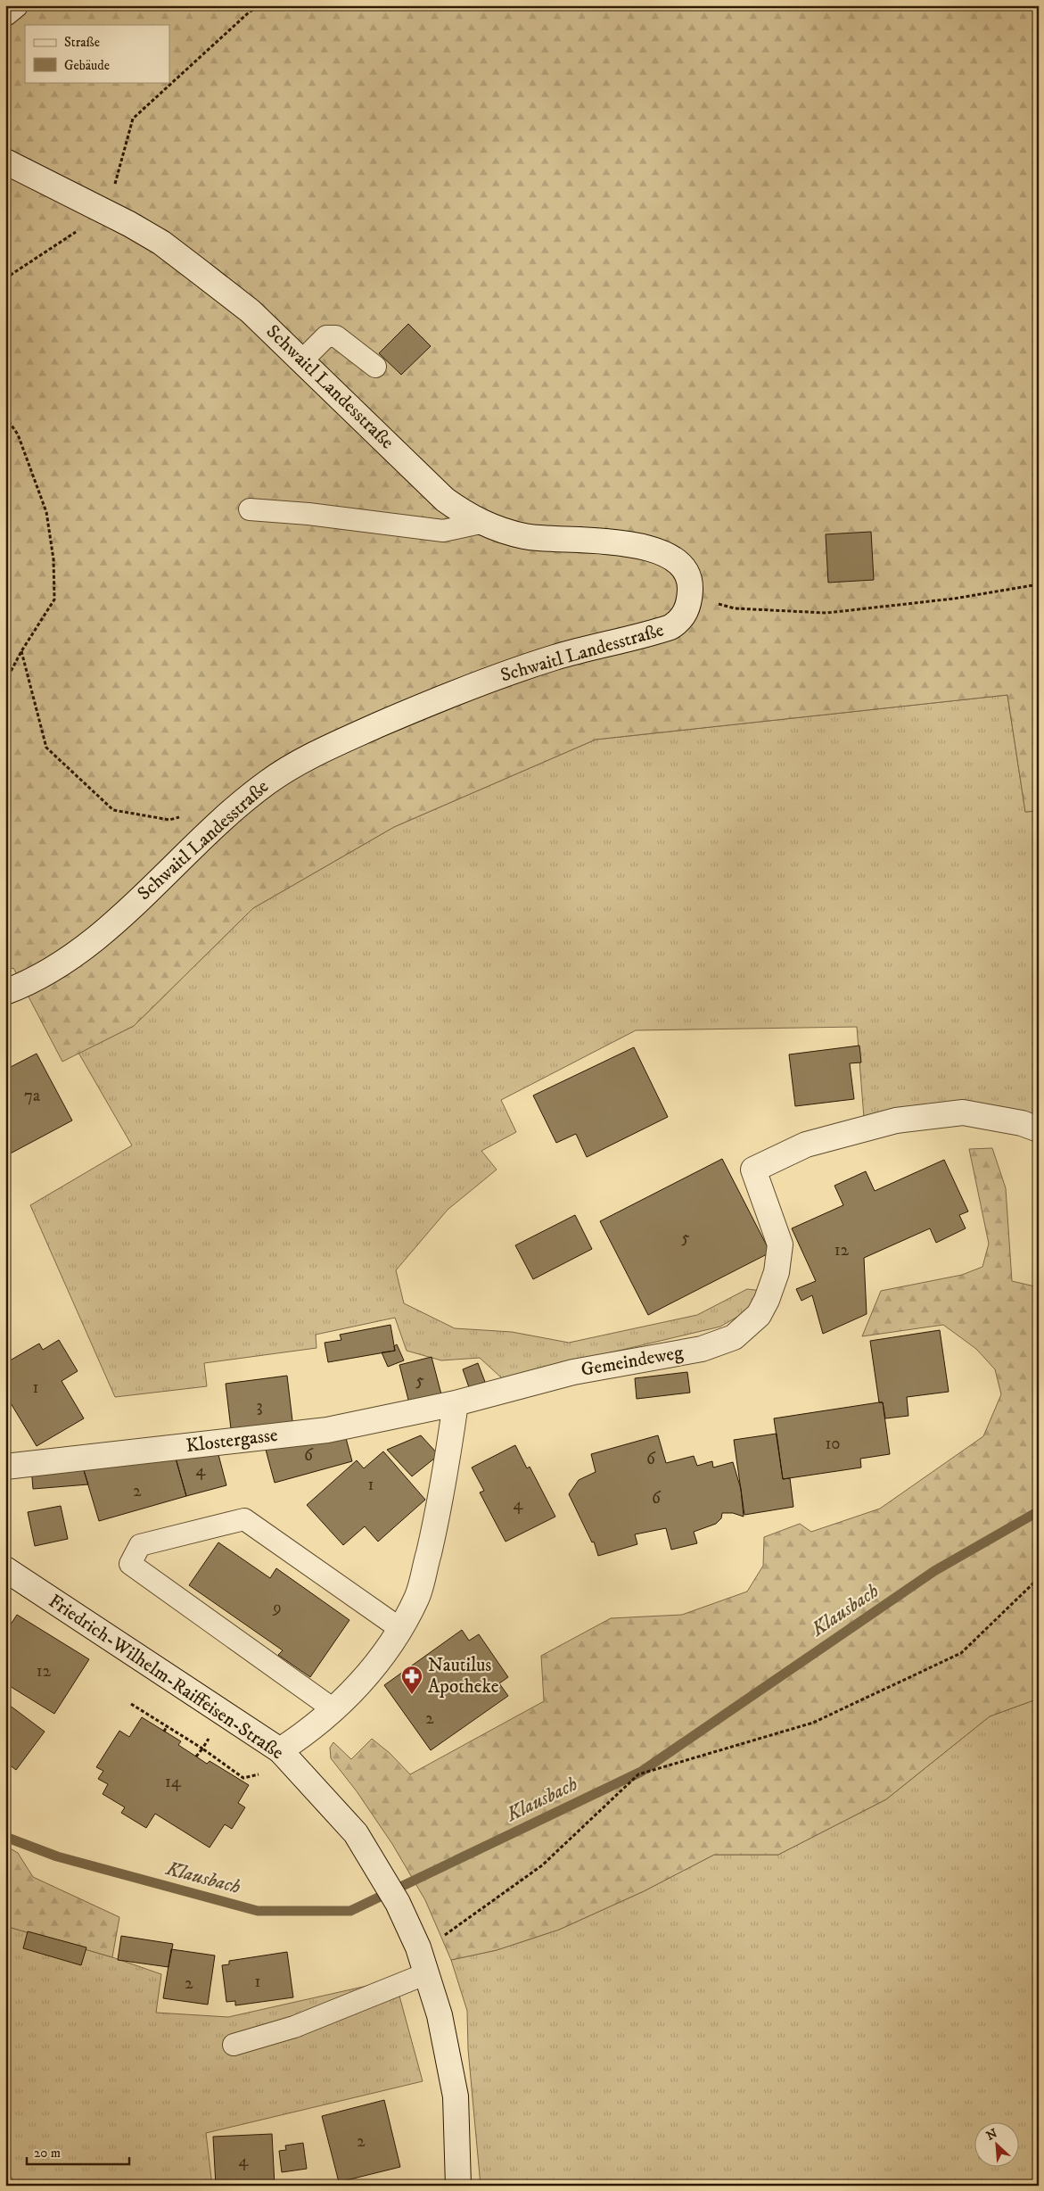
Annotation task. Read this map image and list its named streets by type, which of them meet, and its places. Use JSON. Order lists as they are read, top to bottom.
{
  "streets": {
    "street": [
      "Schwaitl Landesstraße",
      "Gemeindeweg",
      "Klostergasse",
      "Friedrich-Wilhelm-Raiffeisen-Straße"
    ]
  },
  "crossings": [
    ["Gemeindeweg", "Klostergasse"]
  ],
  "water": ["Klausbach"],
  "places": {
    "pharmacy": ["Nautilus Apotheke"]
  },
  "house_numbers": [
    "7a",
    "5",
    "12",
    "5",
    "1",
    "3",
    "10",
    "6",
    "6",
    "4",
    "1",
    "2",
    "6",
    "4",
    "9",
    "12",
    "2",
    "14",
    "1",
    "2",
    "2",
    "4"
  ],
  "legend": ["Straße", "Gebäude"],
  "scale_bar": "20 m",
  "north": "top left"
}
